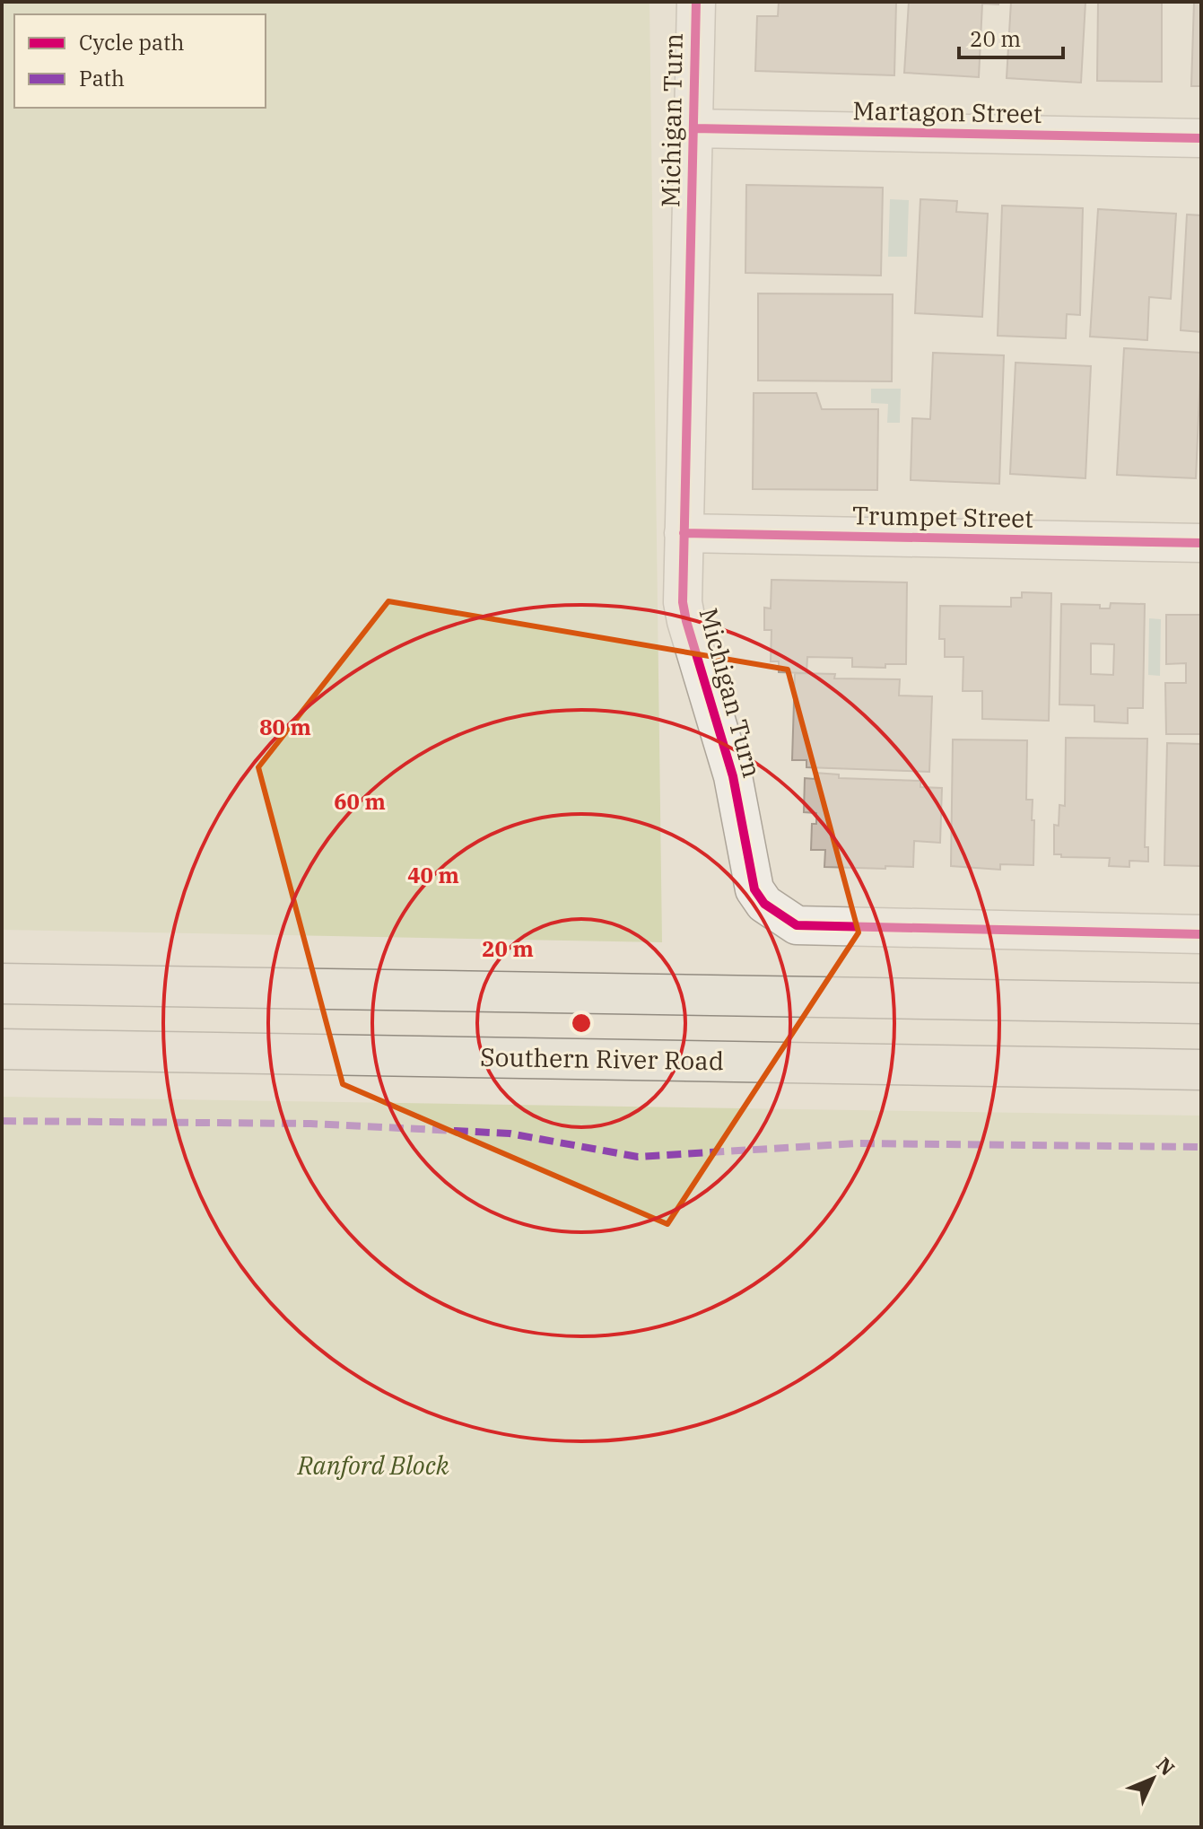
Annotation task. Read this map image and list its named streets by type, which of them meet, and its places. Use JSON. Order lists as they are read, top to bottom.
{
  "streets": {
    "main road": ["Southern River Road"],
    "street": ["Martagon Street", "Michigan Turn", "Trumpet Street"]
  },
  "crossings": [
    ["Martagon Street", "Michigan Turn"],
    ["Michigan Turn", "Trumpet Street"]
  ],
  "parks": ["Ranford Block"],
  "legend": ["Cycle path", "Path"],
  "scale_bar": "20 m",
  "north": "top right",
  "rings": [
    "80 m",
    "60 m",
    "40 m",
    "20 m"
  ]
}
